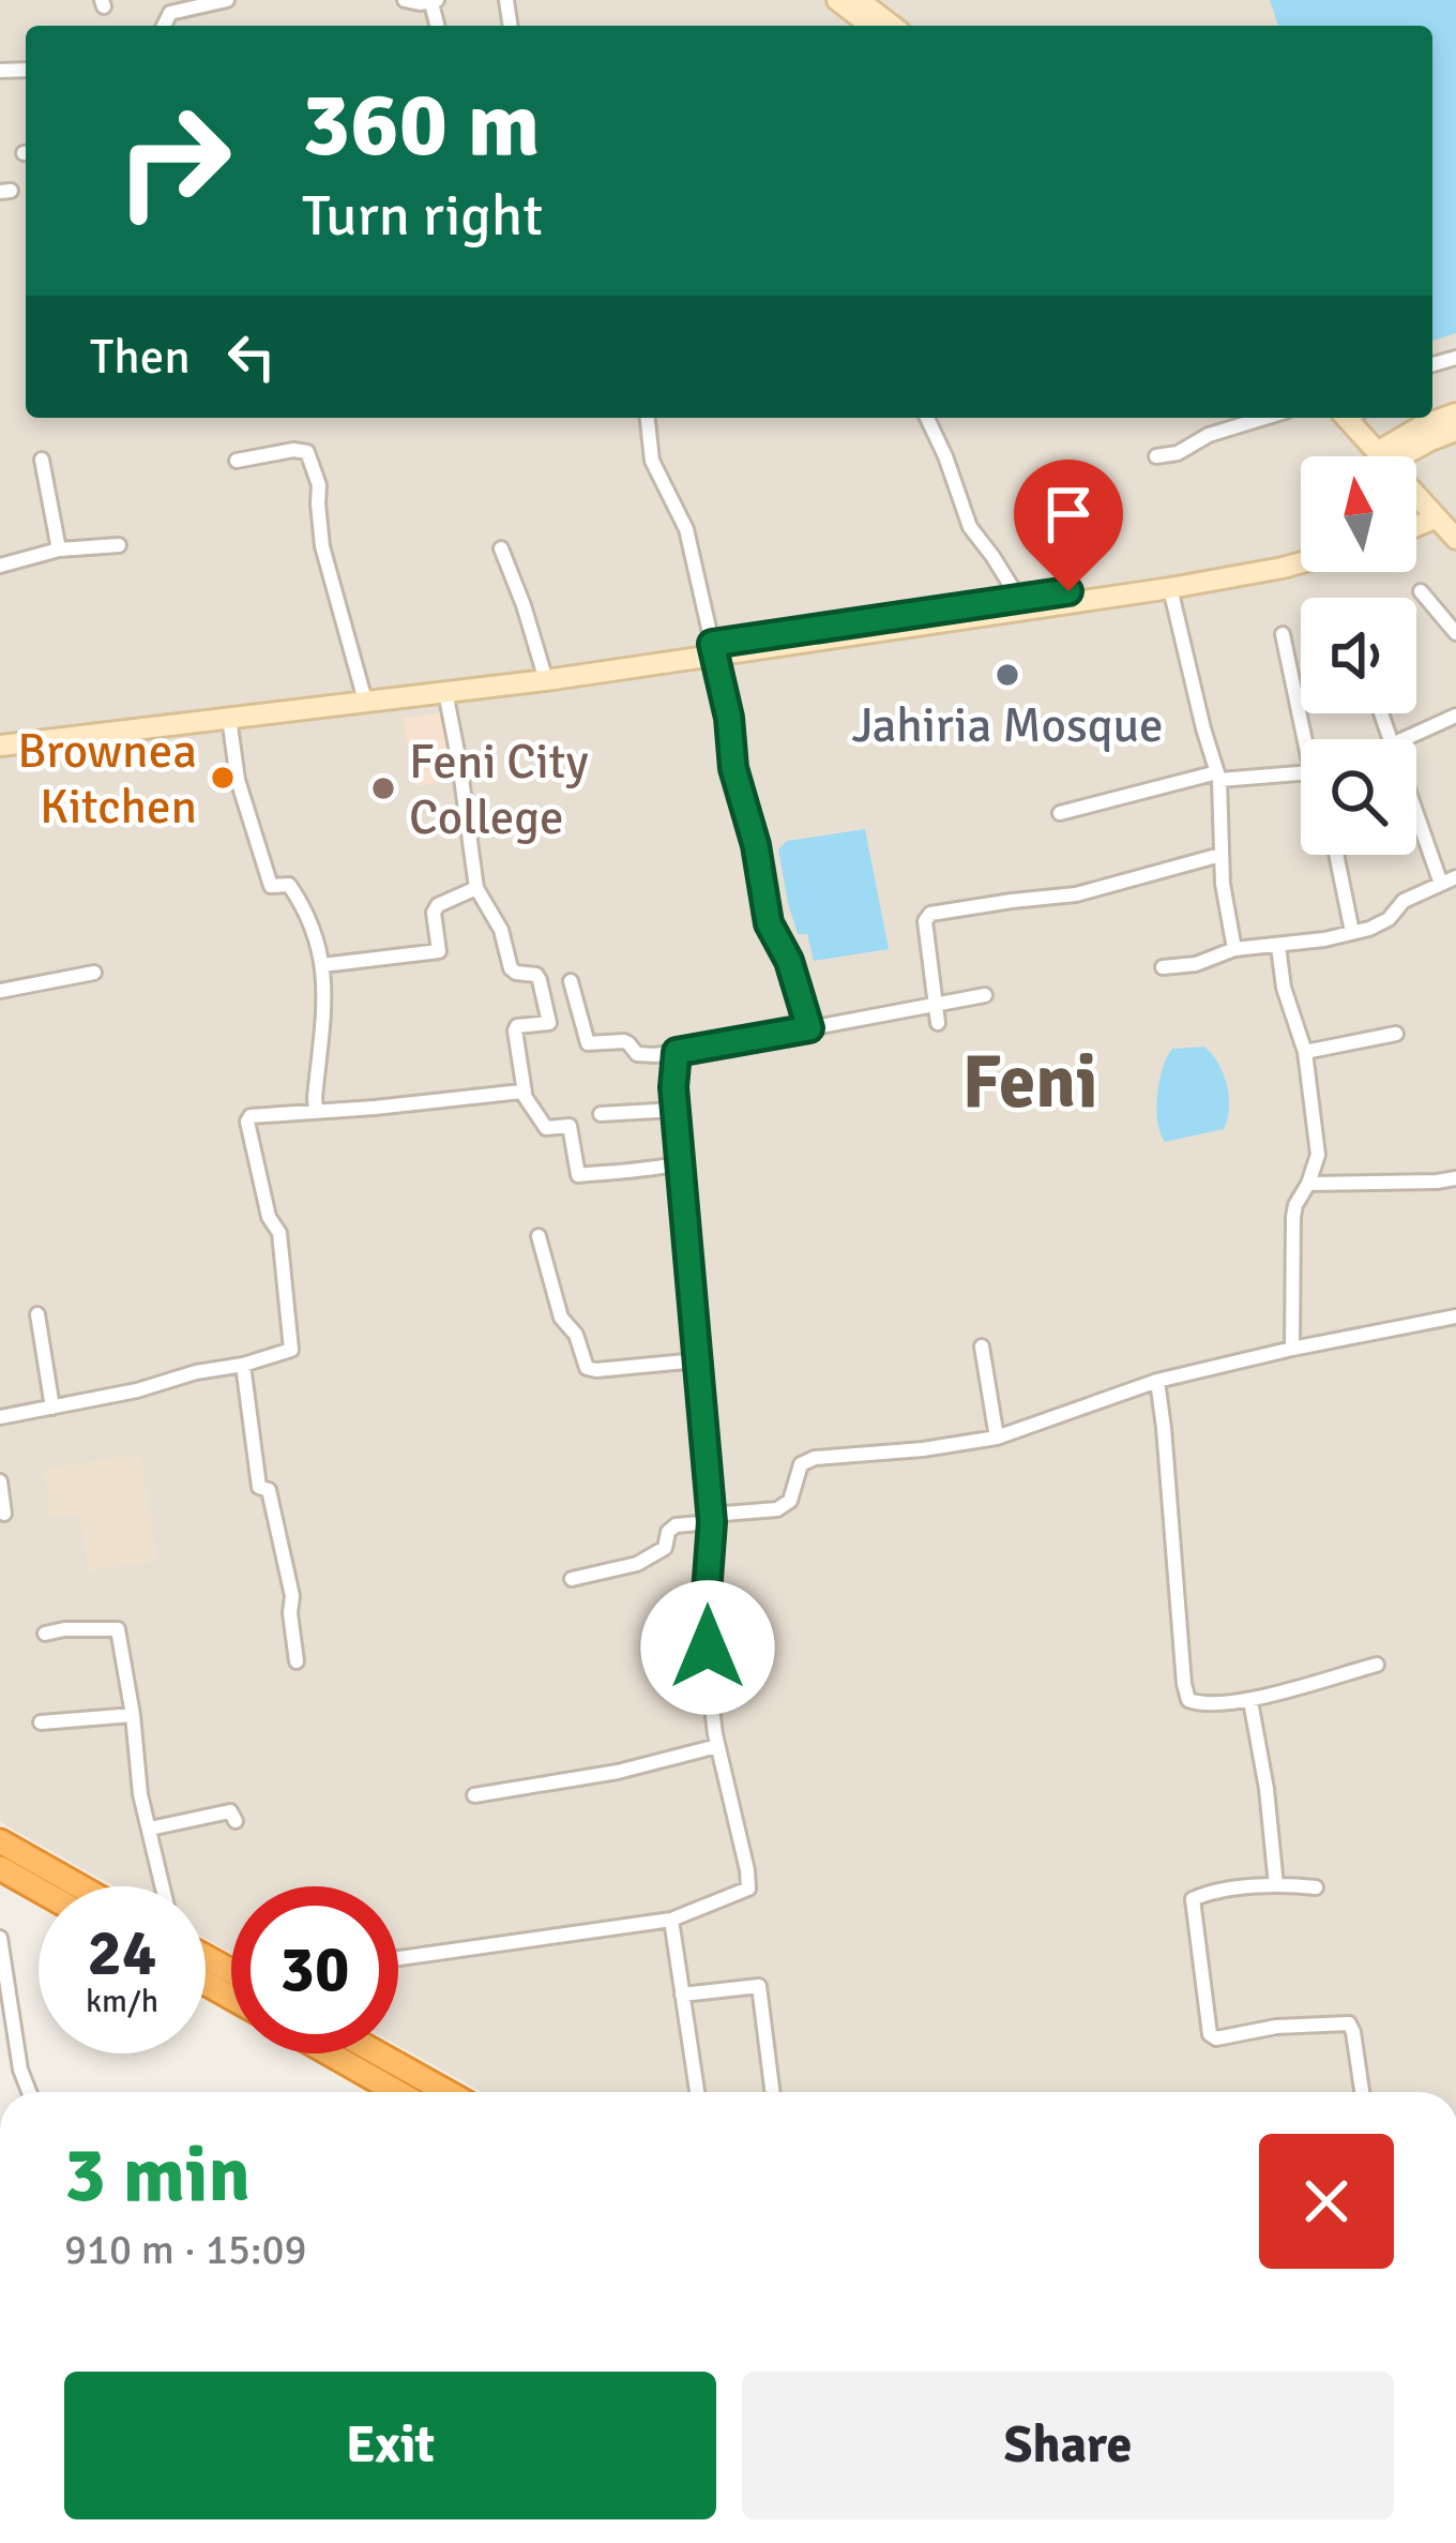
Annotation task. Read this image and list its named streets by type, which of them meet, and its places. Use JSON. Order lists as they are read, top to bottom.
{
  "districts": ["Feni"],
  "places": ["Jahiria Mosque", "Brownea Kitchen", "Feni City College"],
  "north": "top",
  "page": {
    "turn": ["360 m", "Turn right"],
    "then": "Then",
    "speed": "24 km/h",
    "limit": "30",
    "heading": ["3 min", "910 m · 15:09"],
    "buttons": ["Exit", "Share"]
  }
}
